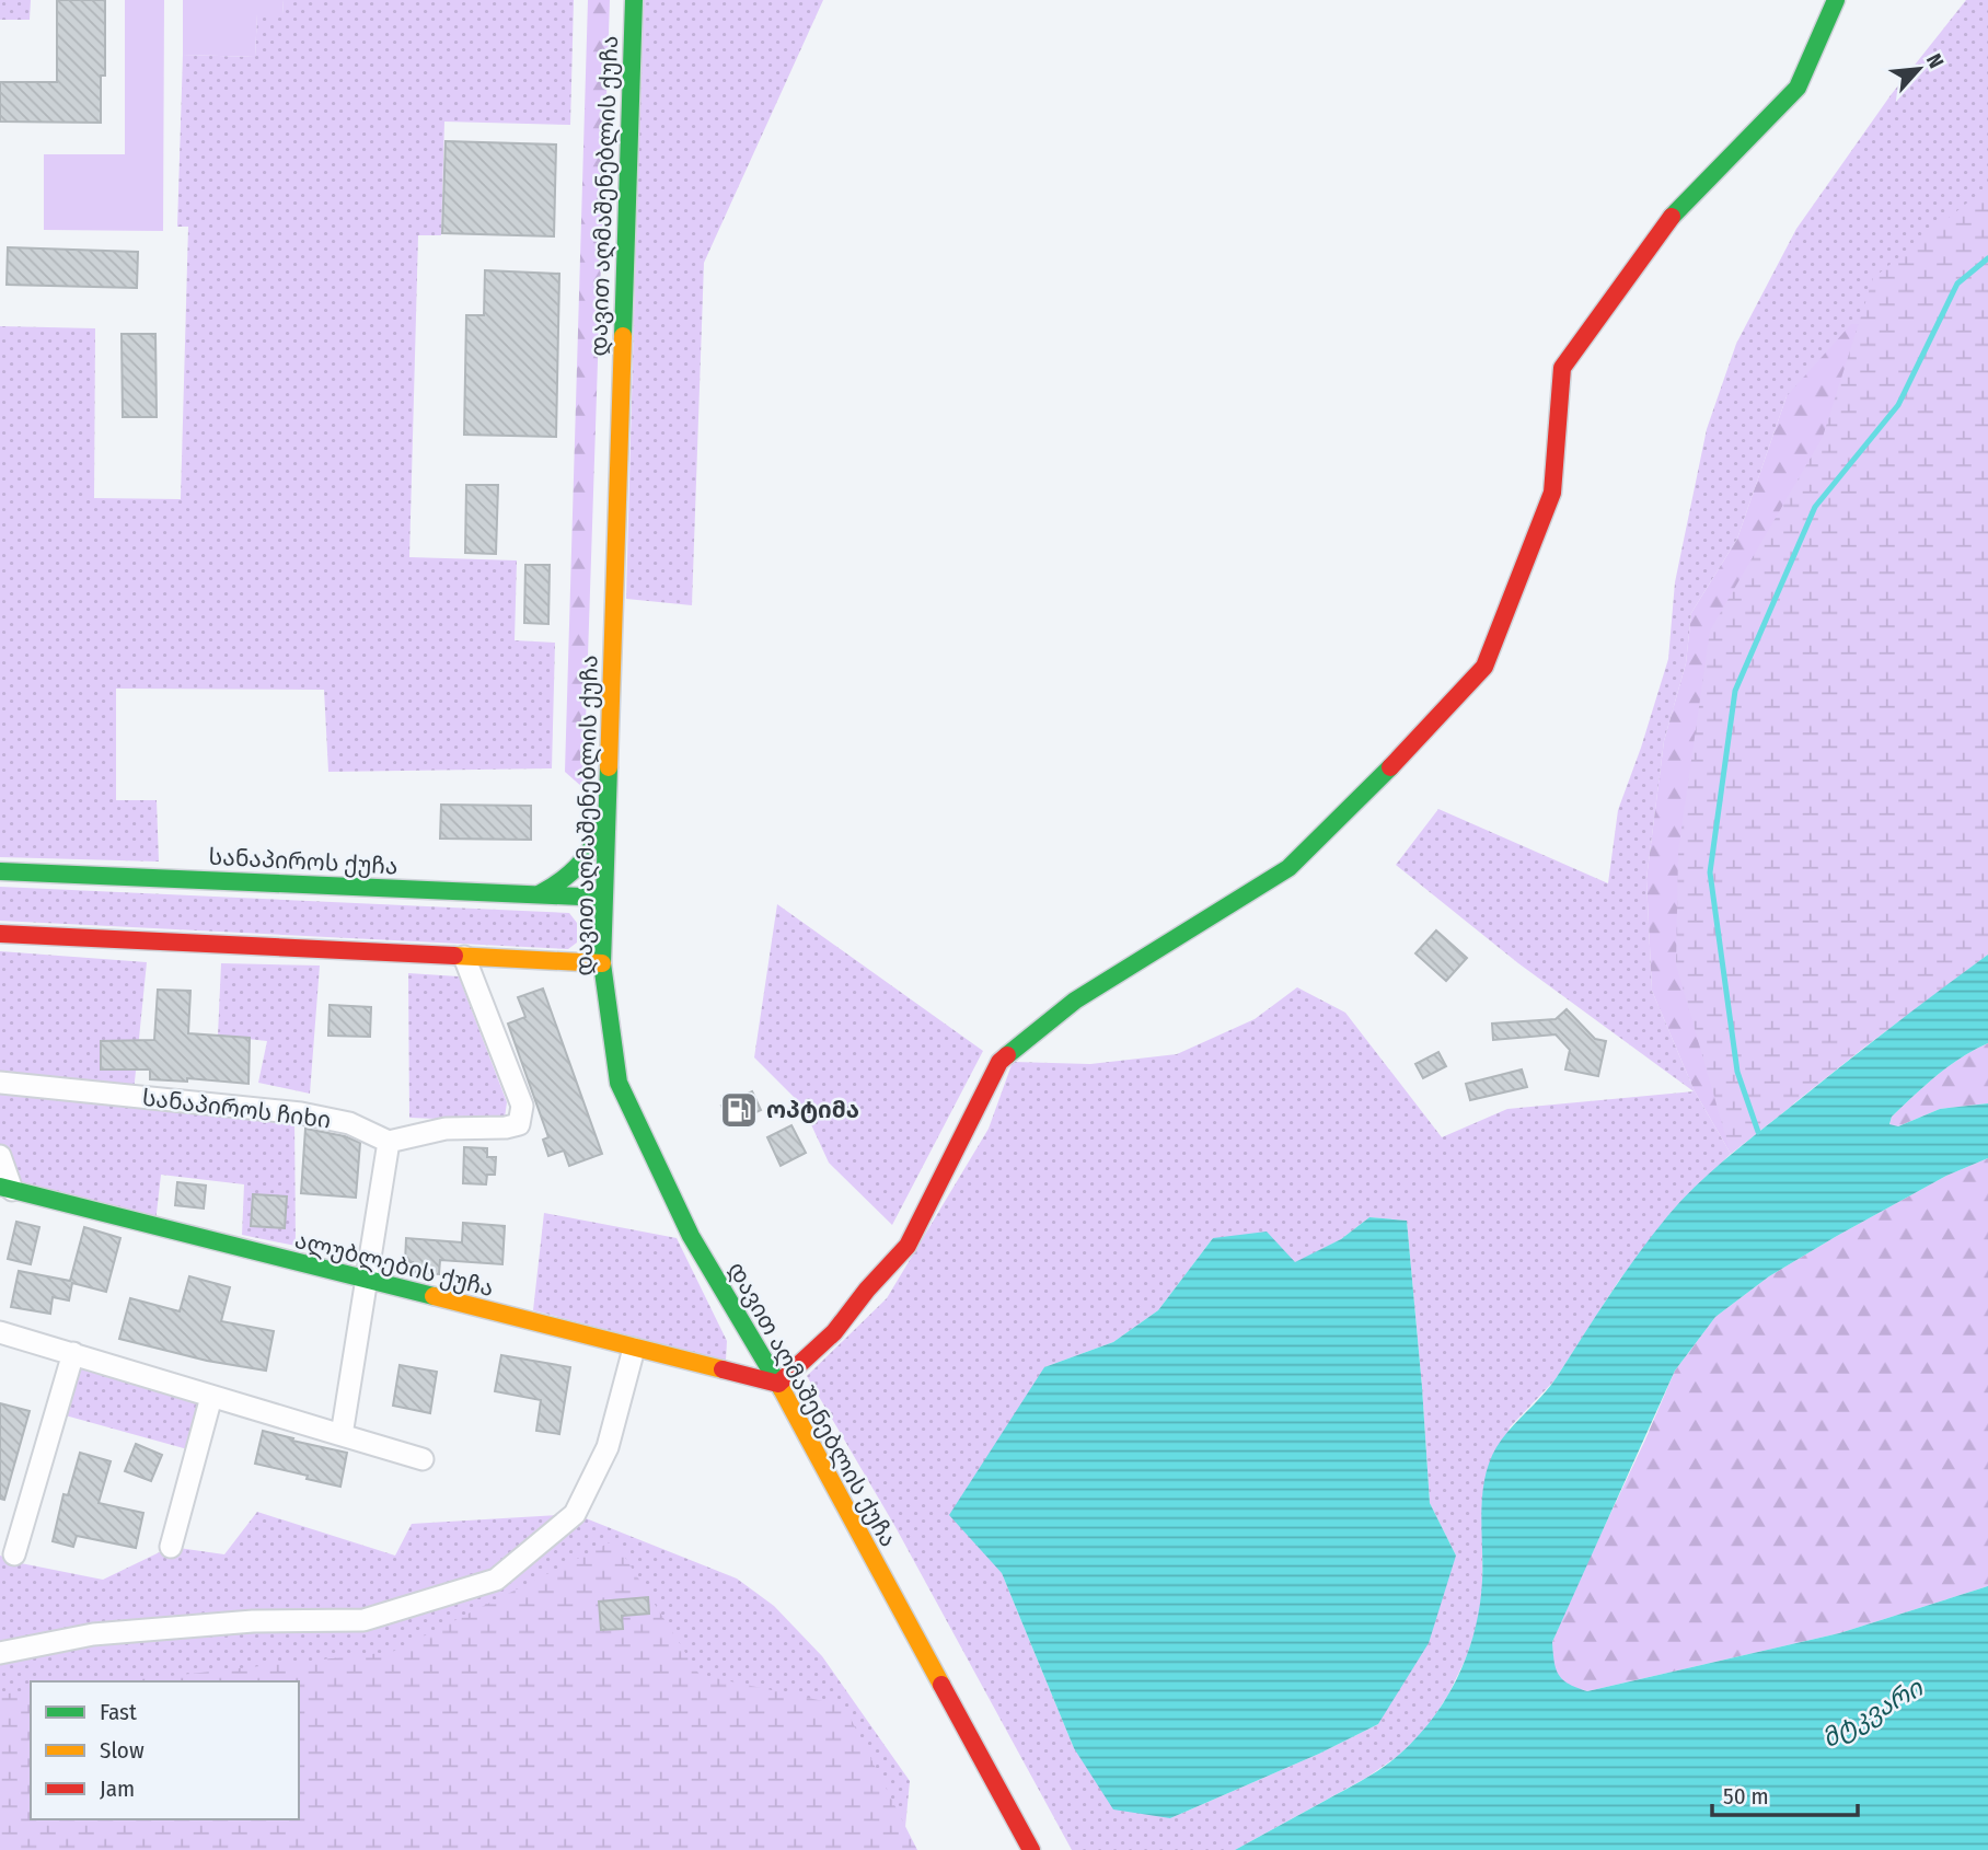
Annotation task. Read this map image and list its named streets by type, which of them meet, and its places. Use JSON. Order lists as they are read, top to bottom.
{
  "streets": {
    "main road": ["დავით აღმაშენებლის ქუჩა", "სანაპიროს ქუჩა", "ალუბლების ქუჩა"],
    "street": ["სანაპიროს ჩიხი"]
  },
  "crossings": [
    ["დავით აღმაშენებლის ქუჩა", "სანაპიროს ქუჩა"],
    ["დავით აღმაშენებლის ქუჩა", "ალუბლების ქუჩა"]
  ],
  "water": ["მტკვარი"],
  "places": {
    "fuel station": ["ოპტიმა"]
  },
  "legend": ["Fast", "Slow", "Jam"],
  "scale_bar": "50 m",
  "north": "top right"
}
